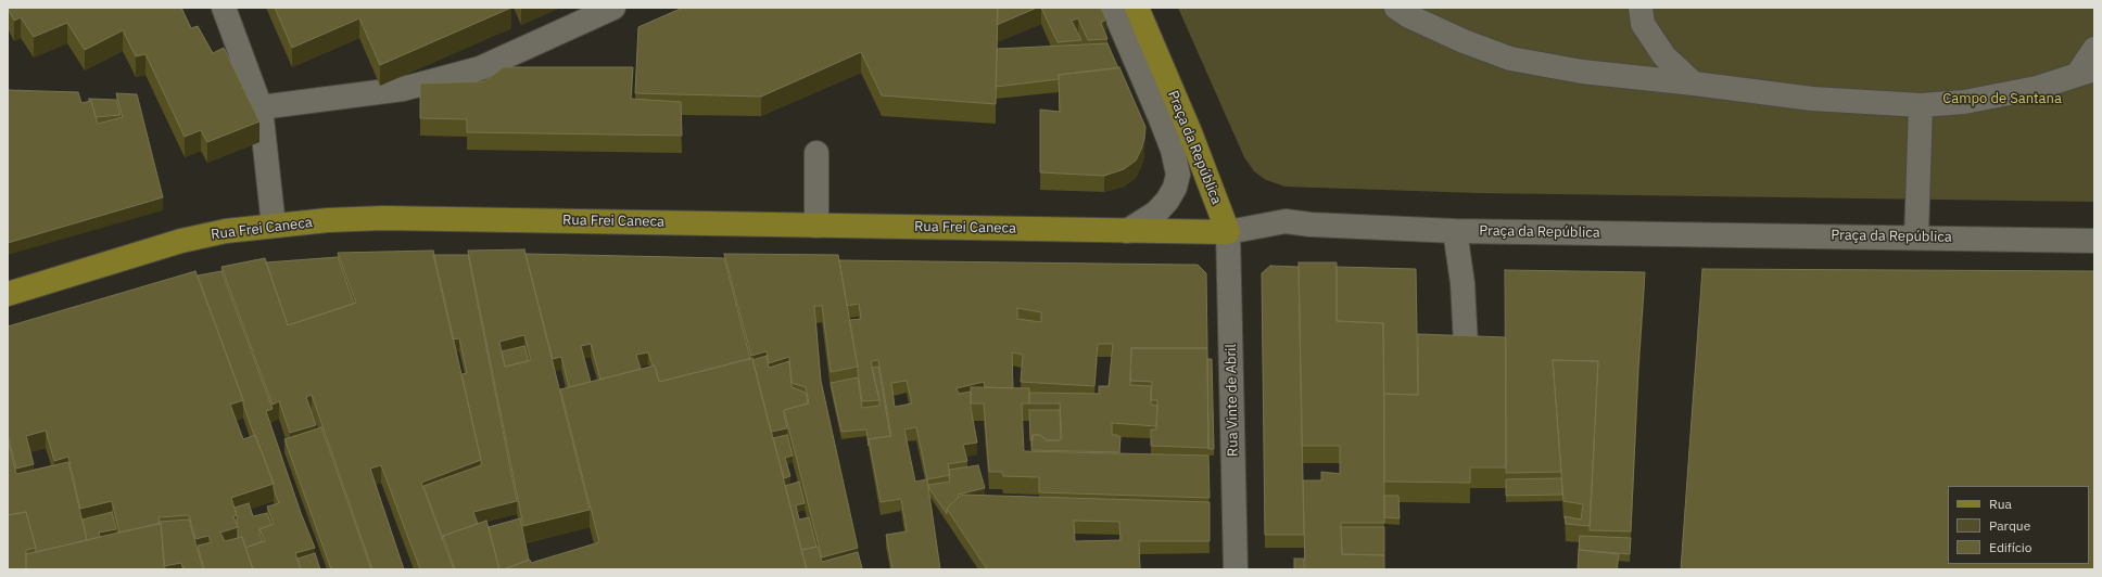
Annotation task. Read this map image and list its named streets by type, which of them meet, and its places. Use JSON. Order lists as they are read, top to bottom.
{
  "streets": {
    "main road": ["Praça da República", "Rua Frei Caneca"],
    "street": ["Rua Vinte de Abril"]
  },
  "crossings": [
    ["Praça da República", "Rua Frei Caneca"],
    ["Praça da República", "Rua Vinte de Abril"],
    ["Rua Frei Caneca", "Rua Vinte de Abril"]
  ],
  "parks": ["Campo de Santana"],
  "legend": ["Rua", "Parque", "Edifício"]
}
